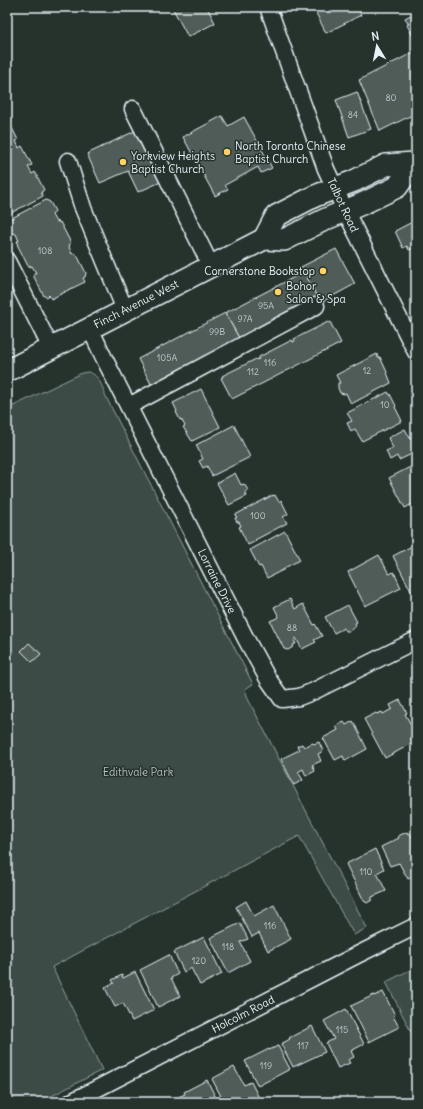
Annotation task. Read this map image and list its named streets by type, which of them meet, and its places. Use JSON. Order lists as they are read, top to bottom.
{
  "streets": {
    "main road": ["Finch Avenue West"],
    "street": ["Talbot Road", "Lorraine Drive", "Holcolm Road"]
  },
  "crossings": [
    ["Finch Avenue West", "Lorraine Drive"]
  ],
  "parks": ["Edithvale Park"],
  "places": [
    "North Toronto Chinese Baptist Church",
    "Yorkview Heights Baptist Church",
    "Cornerstone Bookstop",
    "Bohor Salon & Spa"
  ],
  "house_numbers": [
    "80",
    "84",
    "108",
    "95A",
    "97A",
    "99B",
    "105A",
    "116",
    "12",
    "112",
    "10",
    "100",
    "88",
    "110",
    "116",
    "118",
    "120",
    "115",
    "117",
    "119"
  ],
  "north": "top"
}
